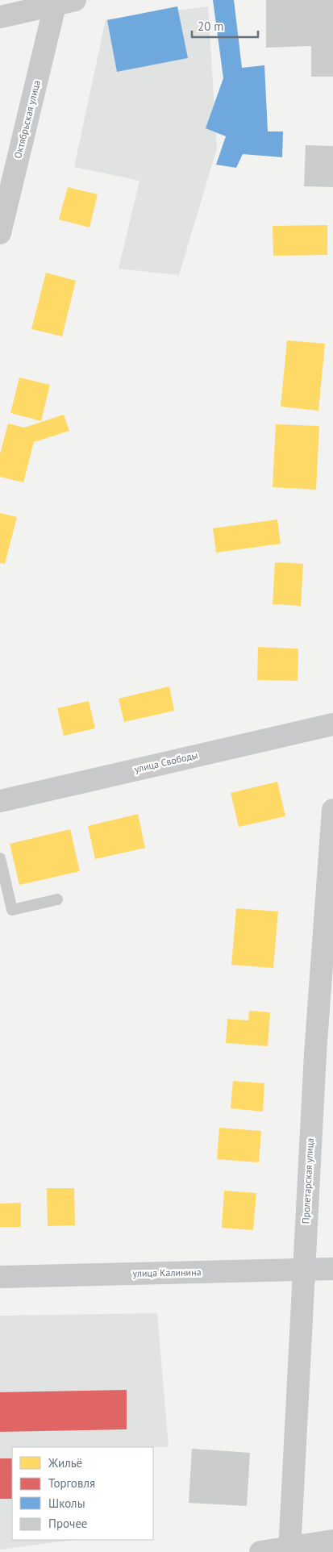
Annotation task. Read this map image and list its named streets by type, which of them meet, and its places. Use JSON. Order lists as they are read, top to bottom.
{
  "streets": {
    "street": [
      "Октябрьская улица",
      "улица Свободы",
      "Пролетарская улица",
      "улица Калинина"
    ]
  },
  "crossings": [
    ["Пролетарская улица", "улица Калинина"]
  ],
  "legend": [
    "Жильё",
    "Торговля",
    "Школы",
    "Прочее"
  ],
  "scale_bar": "20 m"
}
